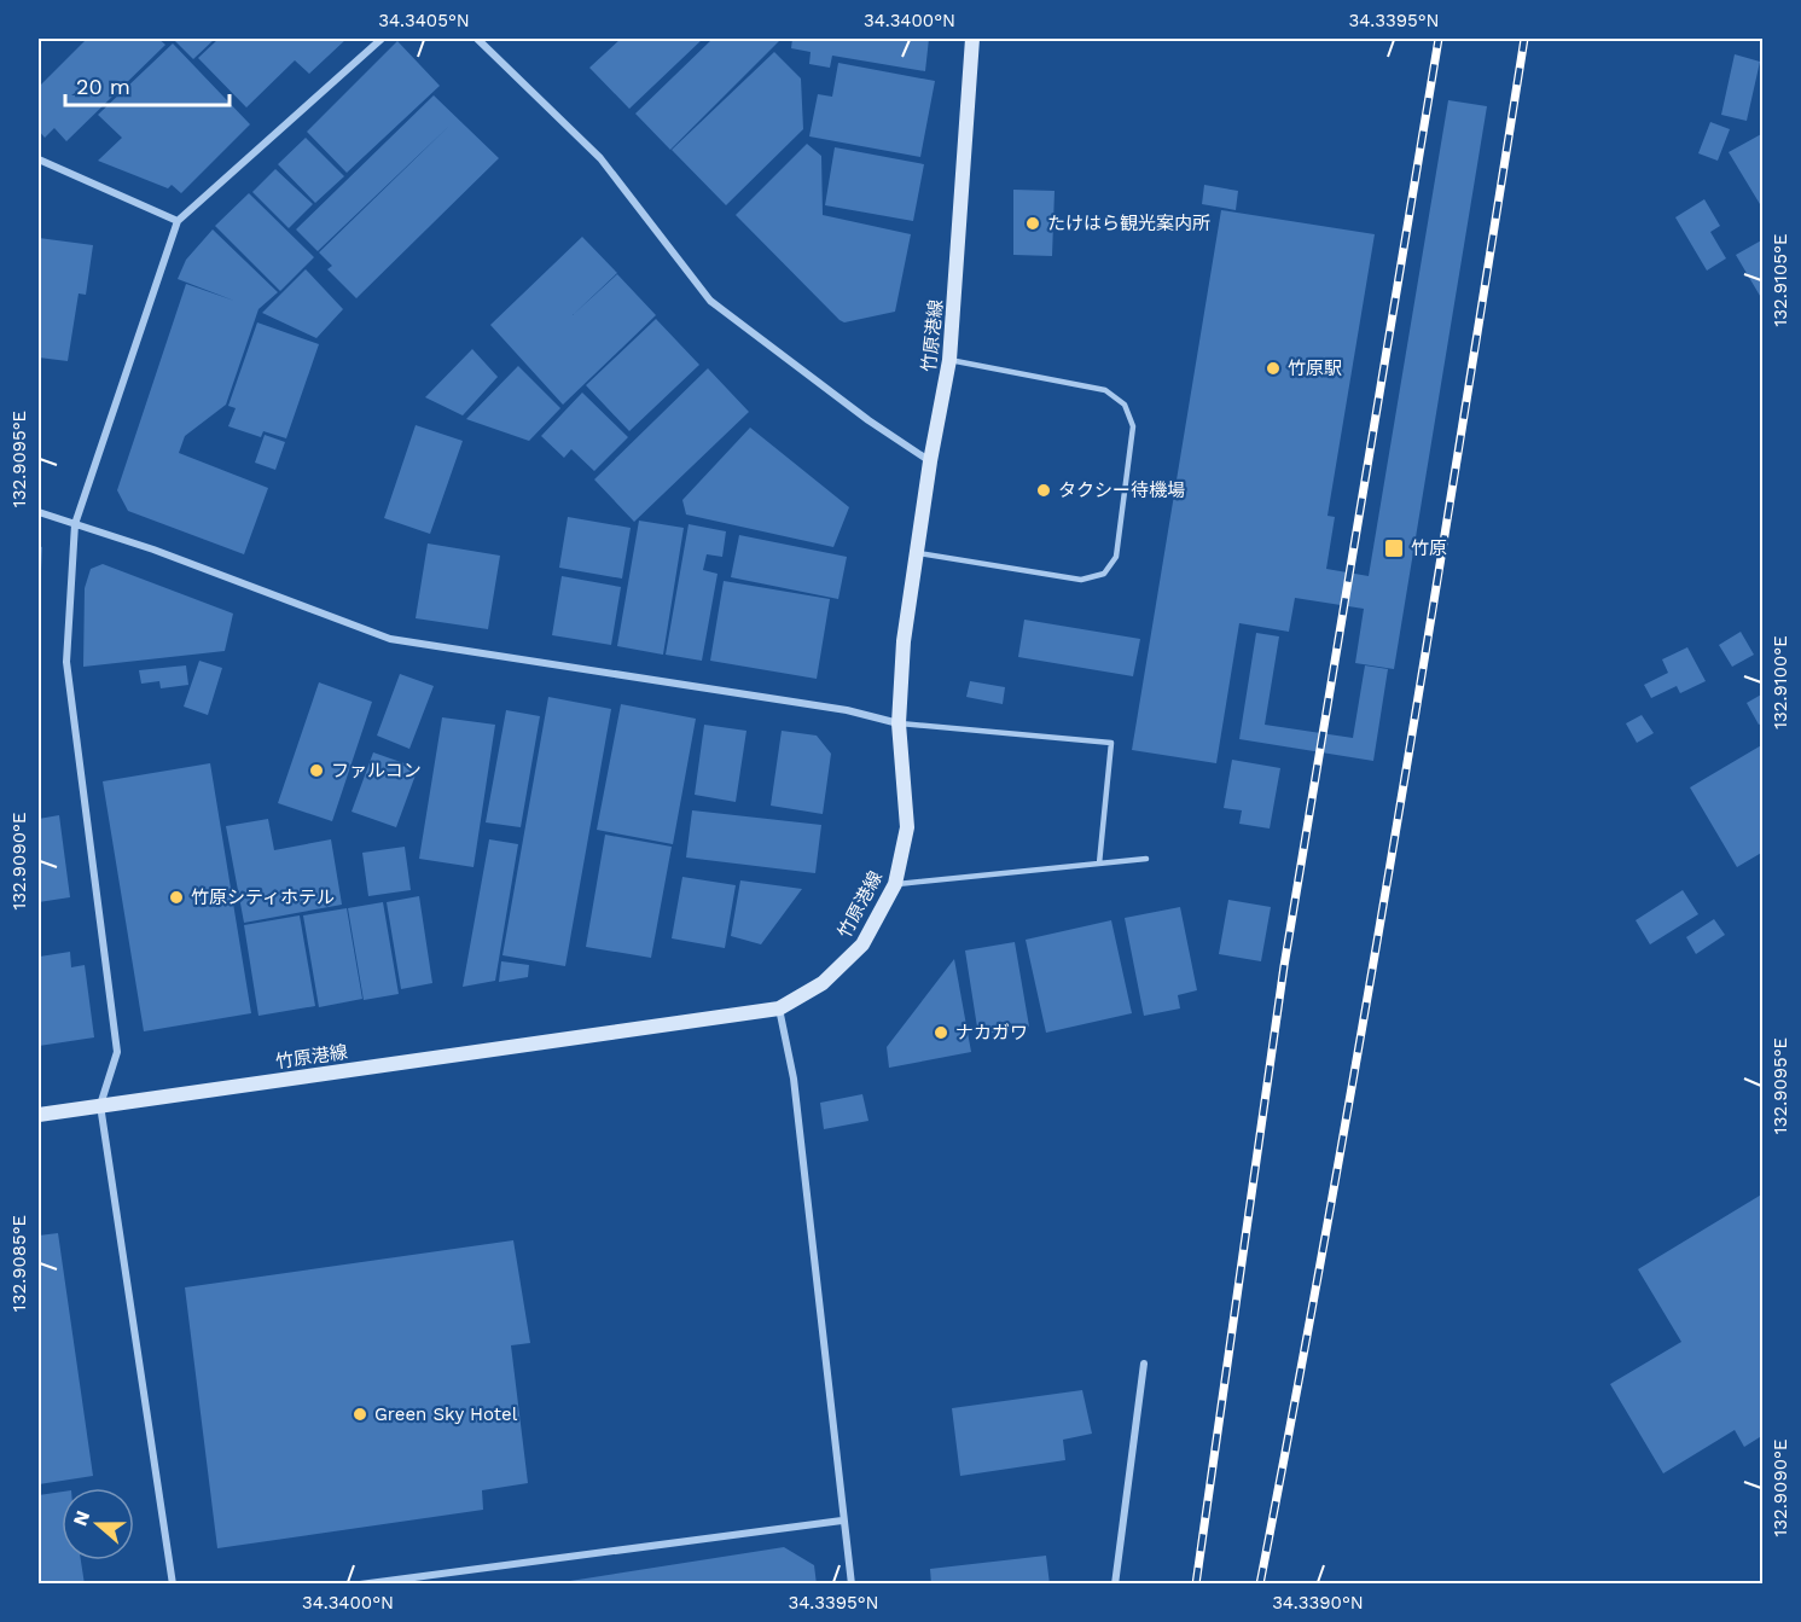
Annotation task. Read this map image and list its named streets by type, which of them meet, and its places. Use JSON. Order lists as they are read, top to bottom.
{
  "streets": {
    "main road": ["竹原港線"]
  },
  "places": {
    "other": [
      "たけはら観光案内所",
      "竹原駅",
      "タクシー待機場",
      "ファルコン",
      "竹原シティホテル",
      "ナカガワ",
      "Green Sky Hotel"
    ],
    "transit": ["竹原"]
  },
  "scale_bar": "20 m",
  "north": "left",
  "coordinates": [
    "34.3405°N",
    "34.3400°N",
    "34.3395°N",
    "132.9105°E",
    "132.9095°E",
    "132.9100°E",
    "132.9090°E",
    "132.9085°E",
    "34.3390°N"
  ]
}
